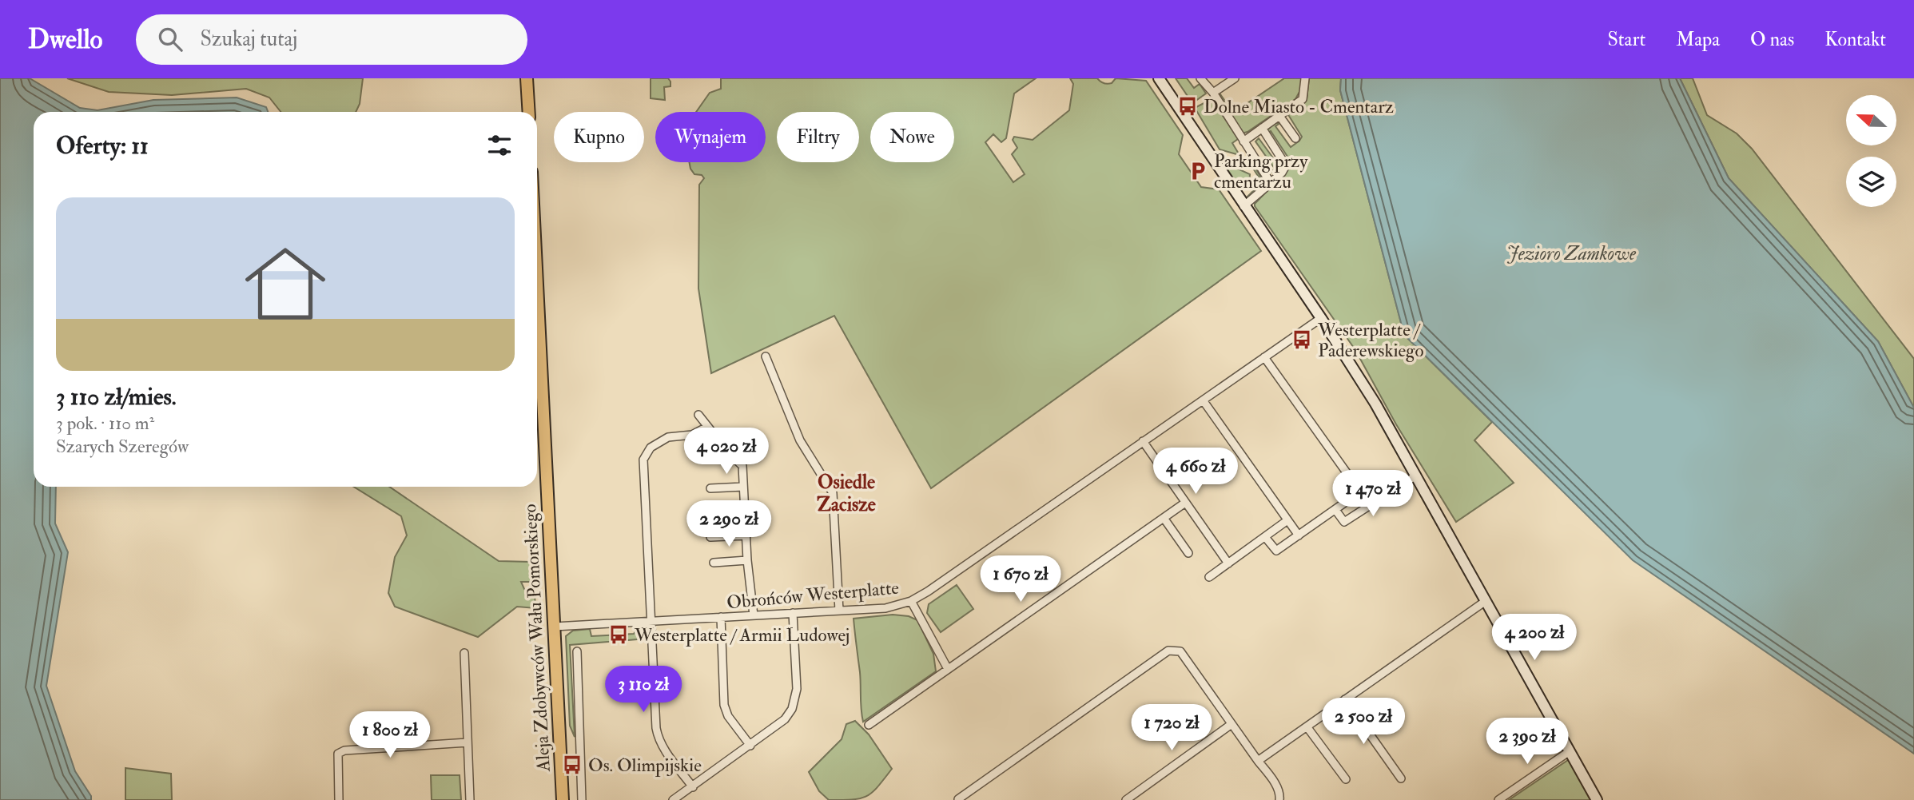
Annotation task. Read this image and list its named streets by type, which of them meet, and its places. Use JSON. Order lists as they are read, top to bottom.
{
  "streets": {
    "main road": ["Aleja Zdobywców Wału Pomorskiego"],
    "street": ["Obrońców Westerplatte"]
  },
  "crossings": [
    ["Obrońców Westerplatte", "Aleja Zdobywców Wału Pomorskiego"]
  ],
  "districts": ["Osiedle Zacisze"],
  "water": ["Jezioro Zamkowe"],
  "places": {
    "bus stop": [
      "Dolne Miasto - Cmentarz",
      "Westerplatte / Paderewskiego",
      "Westerplatte / Armii Ludowej",
      "Os. Olimpijskie"
    ],
    "parking": ["Parking przy cmentarzu"]
  },
  "north": "left",
  "page": {
    "header": "Dwello",
    "search": "Szukaj tutaj",
    "nav": [
      "Start",
      "Mapa",
      "O nas",
      "Kontakt"
    ],
    "chip": [
      "Kupno",
      "Wynajem",
      "Filtry",
      "Nowe"
    ],
    "heading": "Oferty: 11",
    "list": [
      {
        "name": "3 110 zł/mies.",
        "note": "3 pok. · 110 m² · Szarych Szeregów"
      }
    ],
    "price": [
      "4 020 zł",
      "4 660 zł",
      "1 470 zł",
      "2 290 zł",
      "1 670 zł",
      "4 200 zł",
      "3 110 zł",
      "2 500 zł",
      "1 720 zł",
      "1 800 zł",
      "2 390 zł"
    ]
  }
}
